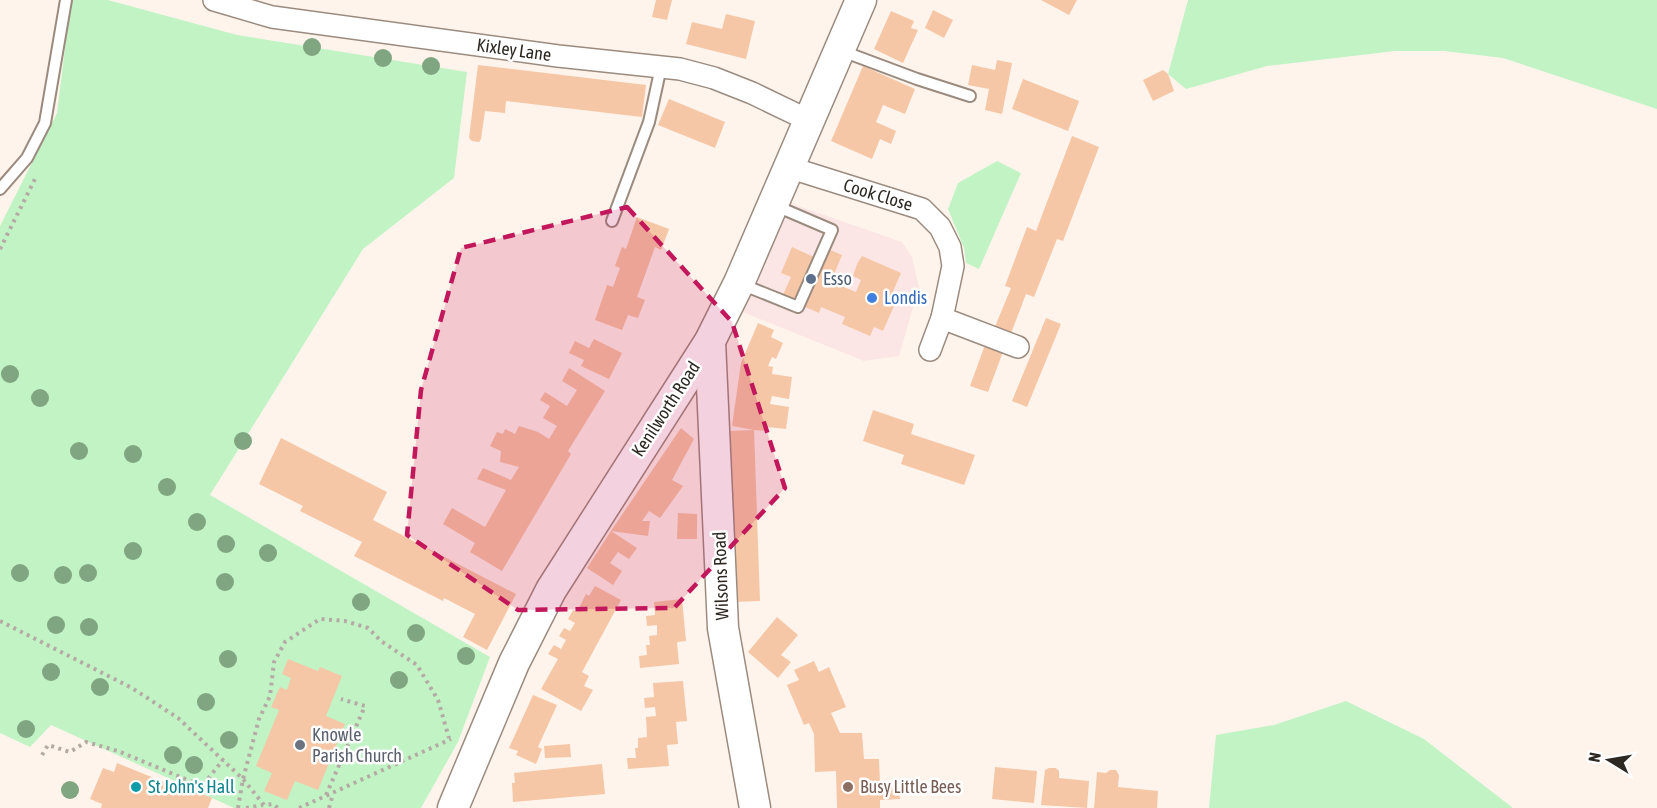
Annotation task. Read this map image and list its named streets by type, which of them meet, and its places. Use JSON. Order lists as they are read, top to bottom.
{
  "streets": {
    "main road": ["Kenilworth Road", "Wilsons Road"],
    "street": ["Kixley Lane", "Cook Close"]
  },
  "crossings": [
    ["Kixley Lane", "Kenilworth Road"],
    ["Cook Close", "Kenilworth Road"],
    ["Kenilworth Road", "Wilsons Road"]
  ],
  "places": [
    "Esso",
    "Londis",
    "Knowle Parish Church",
    "St John's Hall",
    "Busy Little Bees"
  ],
  "north": "left"
}
